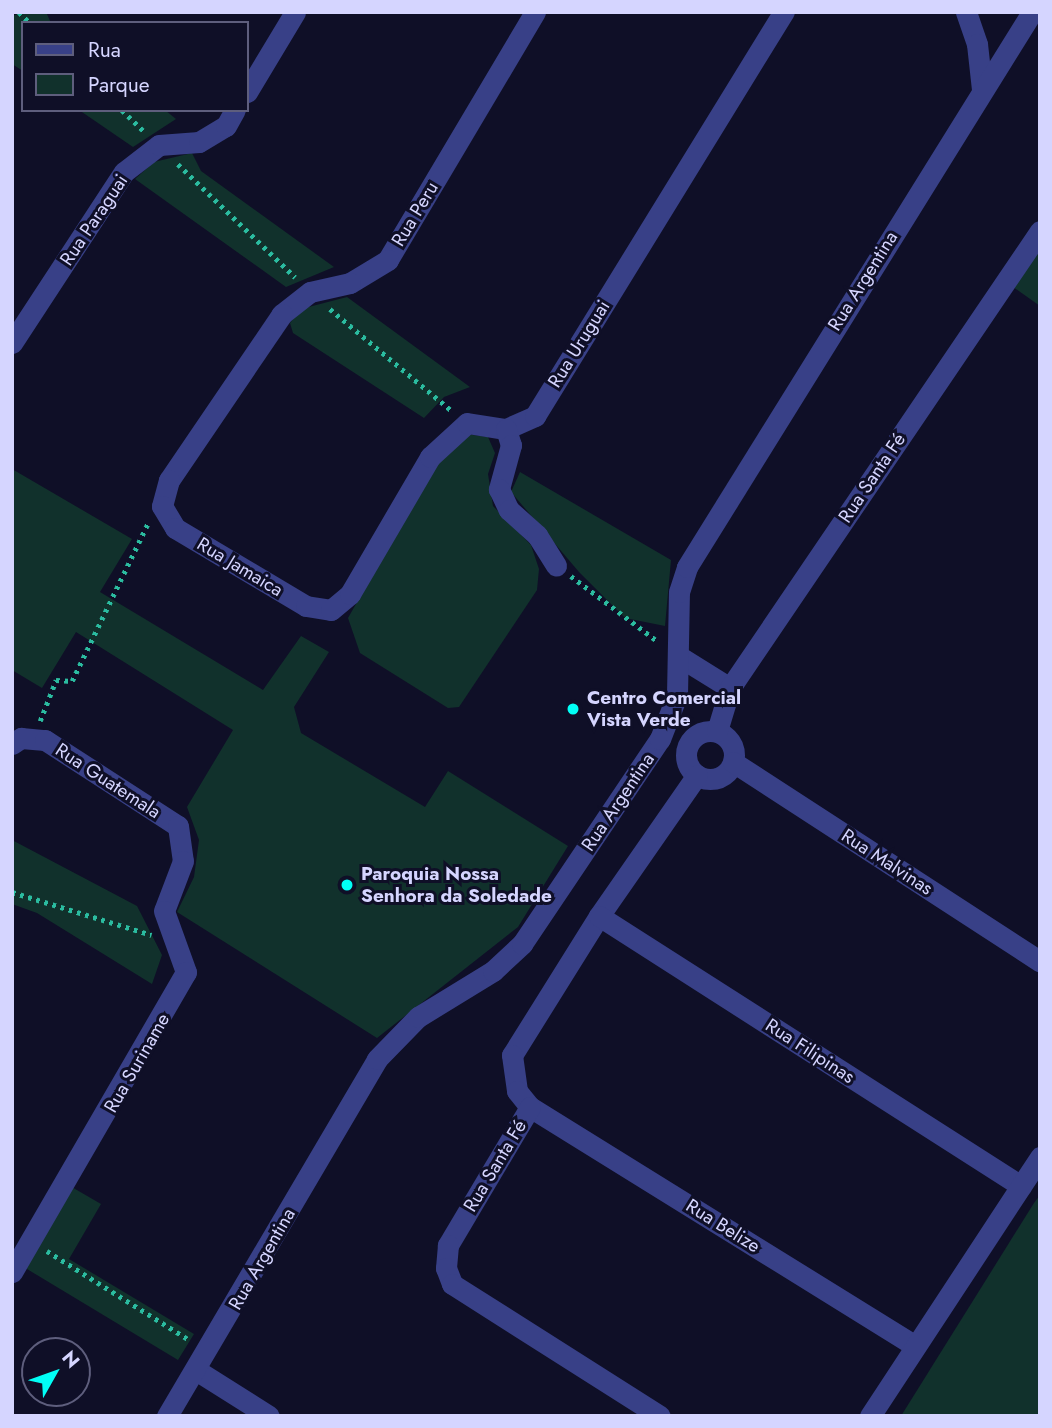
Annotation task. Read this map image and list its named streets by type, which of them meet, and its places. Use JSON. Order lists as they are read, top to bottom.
{
  "streets": {
    "street": [
      "Rua Peru",
      "Rua Paraguai",
      "Rua Argentina",
      "Rua Uruguai",
      "Rua Santa Fé",
      "Rua Jamaica",
      "Rua Guatemala",
      "Rua Malvinas",
      "Rua Filipinas",
      "Rua Suriname",
      "Rua Belize"
    ]
  },
  "crossings": [
    ["Rua Peru", "Rua Jamaica"],
    ["Rua Santa Fé", "Rua Malvinas"],
    ["Rua Santa Fé", "Rua Filipinas"],
    ["Rua Santa Fé", "Rua Belize"],
    ["Rua Guatemala", "Rua Suriname"]
  ],
  "places": ["Centro Comercial Vista Verde", "Paroquia Nossa Senhora da Soledade"],
  "legend": ["Rua", "Parque"],
  "north": "top right"
}
